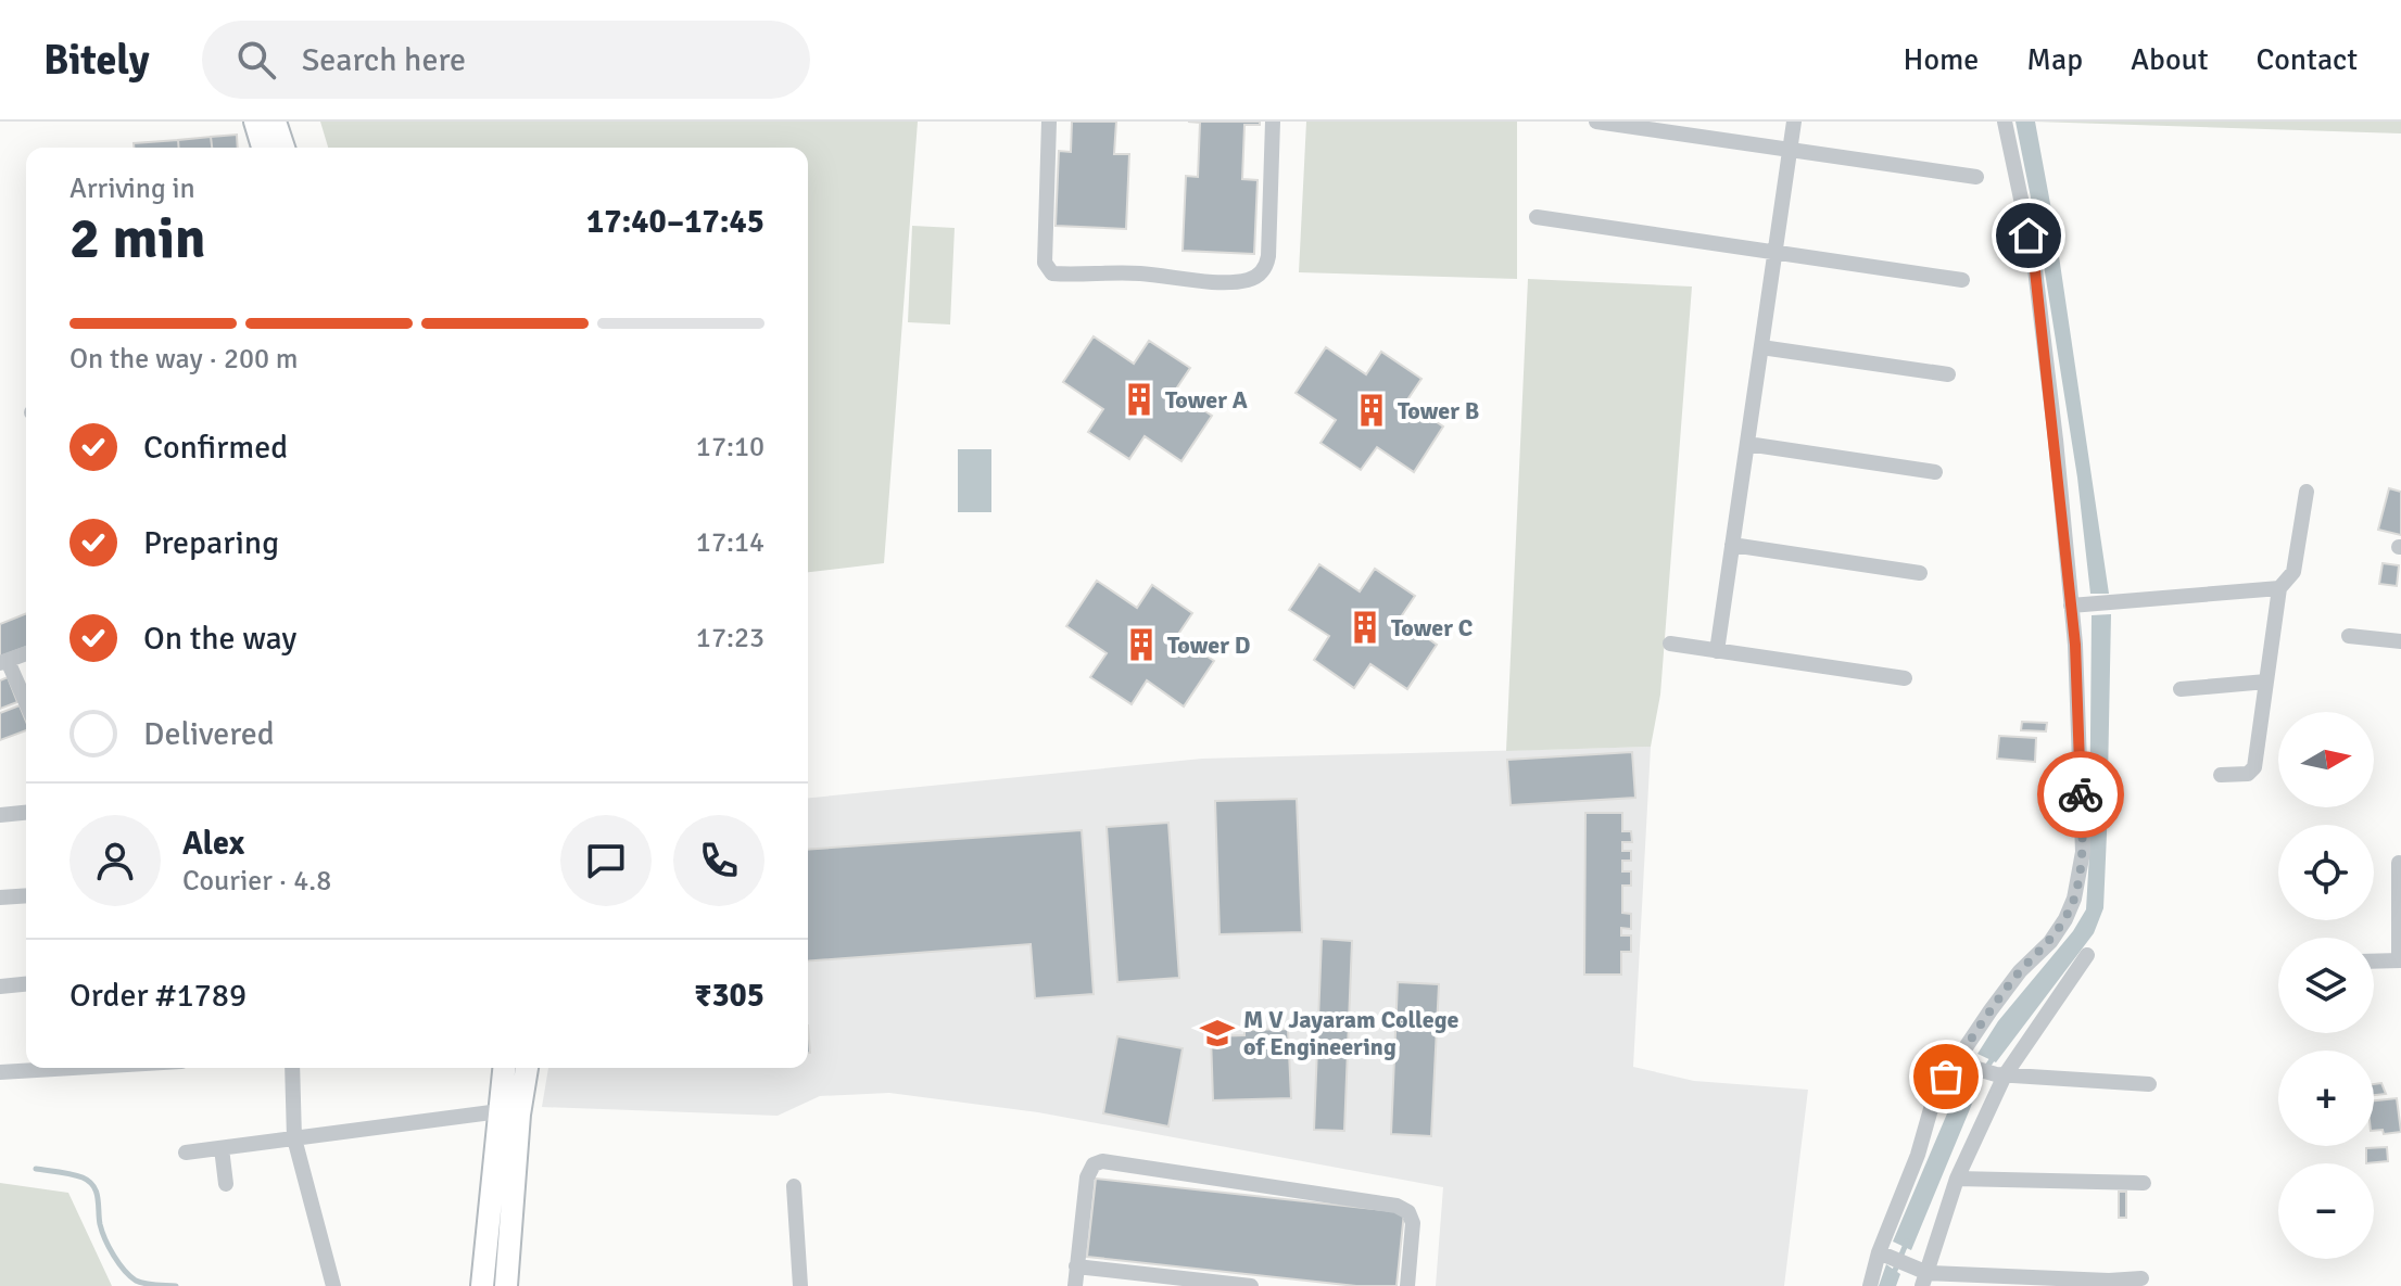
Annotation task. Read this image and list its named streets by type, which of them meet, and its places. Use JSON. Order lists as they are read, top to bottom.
{
  "places": {
    "building": [
      "Tower A",
      "Tower B",
      "Tower C",
      "Tower D"
    ],
    "school or university": ["M V Jayaram College of Engineering"]
  },
  "north": "right",
  "page": {
    "header": "Bitely",
    "search": "Search here",
    "nav": [
      "Home",
      "Map",
      "About",
      "Contact"
    ],
    "heading": ["2 min", "Arriving in", "17:40–17:45"],
    "panel": [
      "Alex",
      "Courier · 4.8",
      "Order #1789",
      "₹305"
    ],
    "bar": "On the way · 200 m",
    "list": [
      ["Confirmed", "17:10"],
      ["Preparing", "17:14"],
      ["On the way", "17:23"],
      "Delivered"
    ],
    "map_buttons": ["+", "−"]
  }
}
